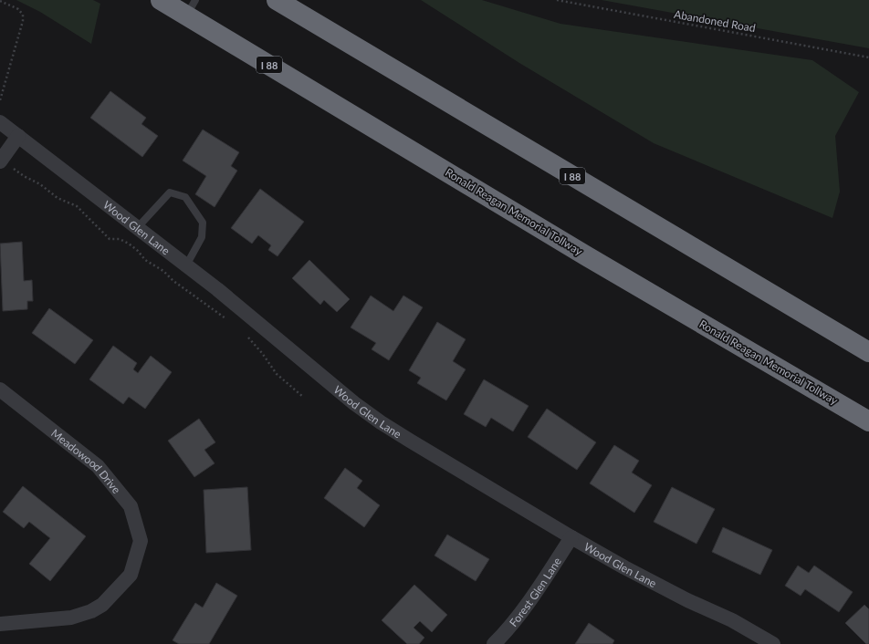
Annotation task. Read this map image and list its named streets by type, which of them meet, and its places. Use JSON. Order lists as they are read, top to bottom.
{
  "streets": {
    "highway": ["I 88", "Ronald Reagan Memorial Tollway"],
    "street": ["Wood Glen Lane", "Meadowood Drive", "Forest Glen Lane"],
    "path": ["Abandoned Road"]
  },
  "crossings": [
    ["Wood Glen Lane", "Forest Glen Lane"]
  ]
}
